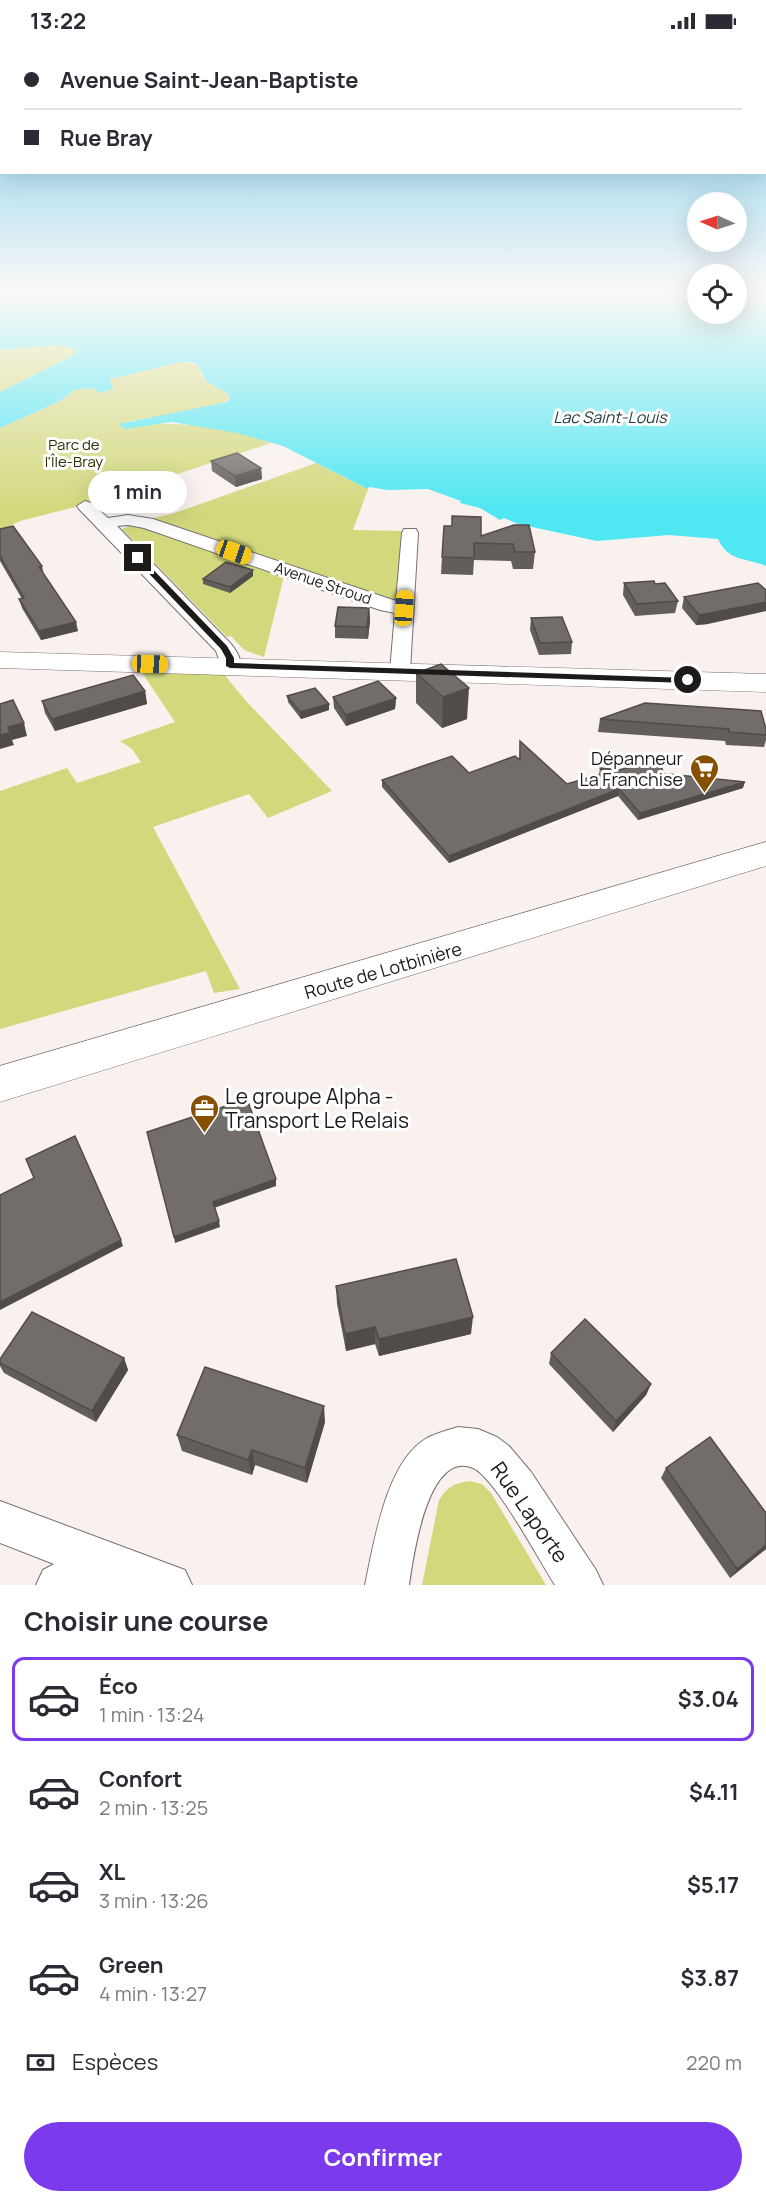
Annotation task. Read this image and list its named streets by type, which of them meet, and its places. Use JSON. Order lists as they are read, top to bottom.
{
  "streets": {
    "street": ["Avenue Stroud", "Route de Lotbinière", "Rue Laporte"]
  },
  "water": ["Lac Saint-Louis"],
  "parks": ["Parc de l'Île-Bray"],
  "places": {
    "supermarket": ["Dépanneur La Franchise"],
    "office": ["Le groupe Alpha - Transport Le Relais"]
  },
  "north": "left",
  "page": {
    "status": "13:22",
    "banner": ["Avenue Saint-Jean-Baptiste", "Rue Bray"],
    "bubble": "1 min",
    "heading": "Choisir une course",
    "list": [
      {
        "name": "Éco",
        "note": "1 min · 13:24",
        "value": "$3.04"
      },
      {
        "name": "Confort",
        "note": "2 min · 13:25",
        "value": "$4.11"
      },
      {
        "name": "XL",
        "note": "3 min · 13:26",
        "value": "$5.17"
      },
      {
        "name": "Green",
        "note": "4 min · 13:27",
        "value": "$3.87"
      }
    ],
    "pay": ["Espèces", "220 m"],
    "buttons": "Confirmer"
  }
}
